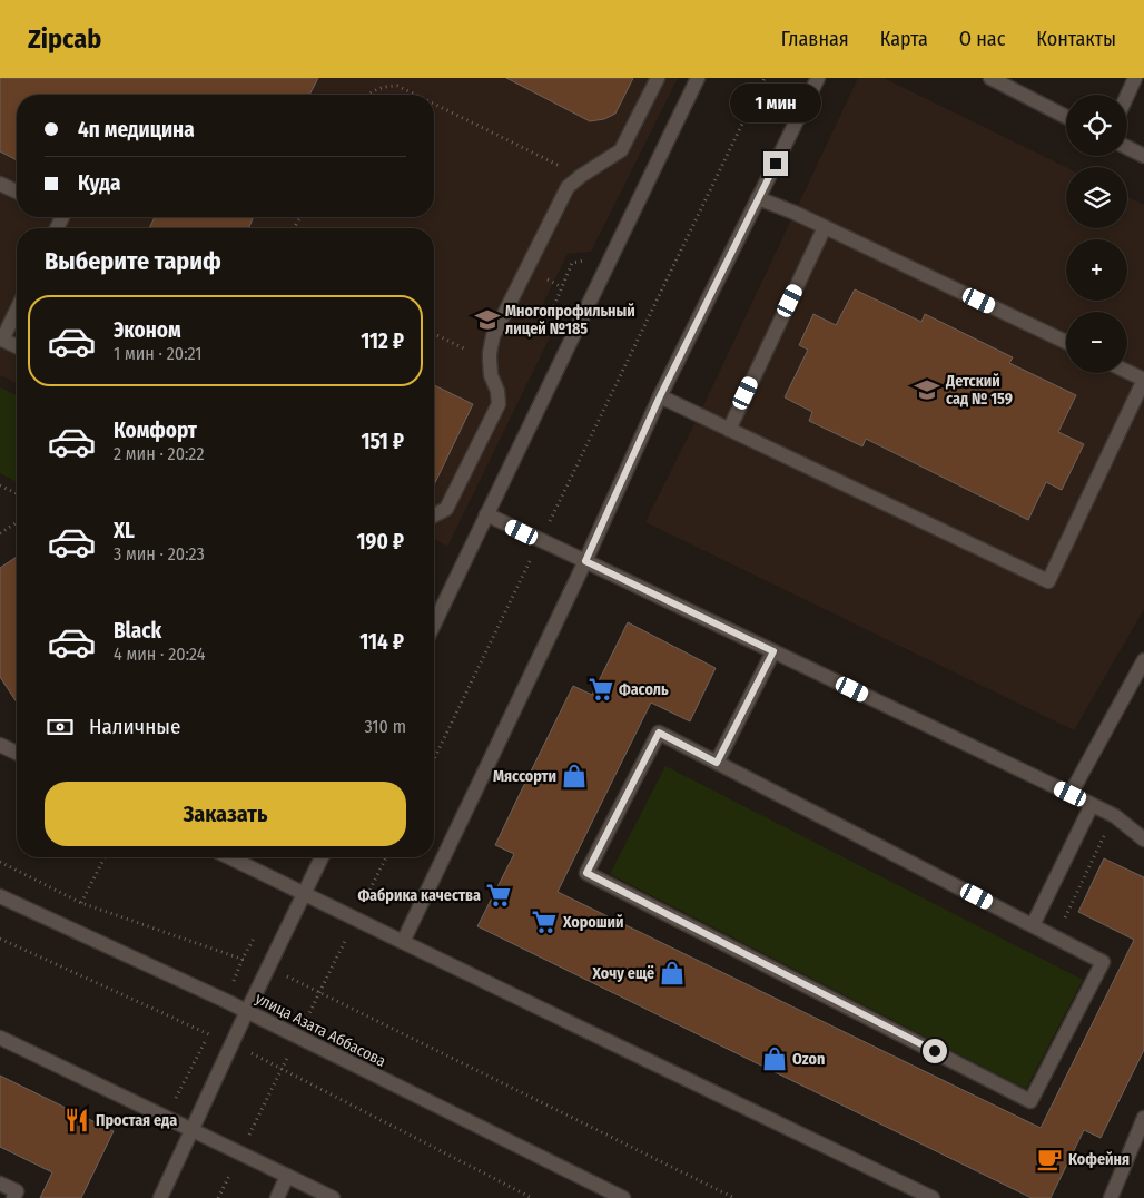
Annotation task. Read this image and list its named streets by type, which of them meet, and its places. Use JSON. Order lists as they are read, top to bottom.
{
  "streets": {
    "street": ["улица Азата Аббасова"]
  },
  "places": {
    "school or university": ["Многопрофильный лицей №185", "Детский сад № 159"],
    "supermarket": ["Фасоль", "Фабрика качества", "Хороший"],
    "shop": ["Мяссорти", "Хочу ещё", "Ozon"],
    "restaurant": ["Простая еда"],
    "cafe": ["Кофейня"]
  },
  "page": {
    "header": "Zipcab",
    "nav": [
      "Главная",
      "Карта",
      "О нас",
      "Контакты"
    ],
    "bubble": "1 мин",
    "map_buttons": ["+", "−"],
    "banner": ["4п медицина", "Куда"],
    "heading": "Выберите тариф",
    "list": [
      {
        "name": "Эконом",
        "note": "1 мин · 20:21",
        "value": "112 ₽"
      },
      {
        "name": "Комфорт",
        "note": "2 мин · 20:22",
        "value": "151 ₽"
      },
      {
        "name": "XL",
        "note": "3 мин · 20:23",
        "value": "190 ₽"
      },
      {
        "name": "Black",
        "note": "4 мин · 20:24",
        "value": "114 ₽"
      }
    ],
    "pay": ["Наличные", "310 m"],
    "buttons": "Заказать"
  }
}
